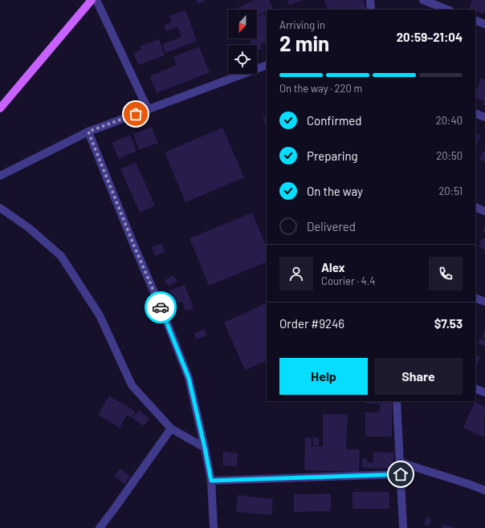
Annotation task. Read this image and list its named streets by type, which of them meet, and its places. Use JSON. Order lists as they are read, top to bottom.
{
  "north": "bottom",
  "page": {
    "heading": ["2 min", "Arriving in", "20:59–21:04"],
    "panel": [
      "Alex",
      "Courier · 4.4",
      "Order #9246",
      "$7.53"
    ],
    "bar": "On the way · 220 m",
    "list": [
      ["Confirmed", "20:40"],
      ["Preparing", "20:50"],
      ["On the way", "20:51"],
      "Delivered"
    ],
    "buttons": ["Help", "Share"]
  }
}
